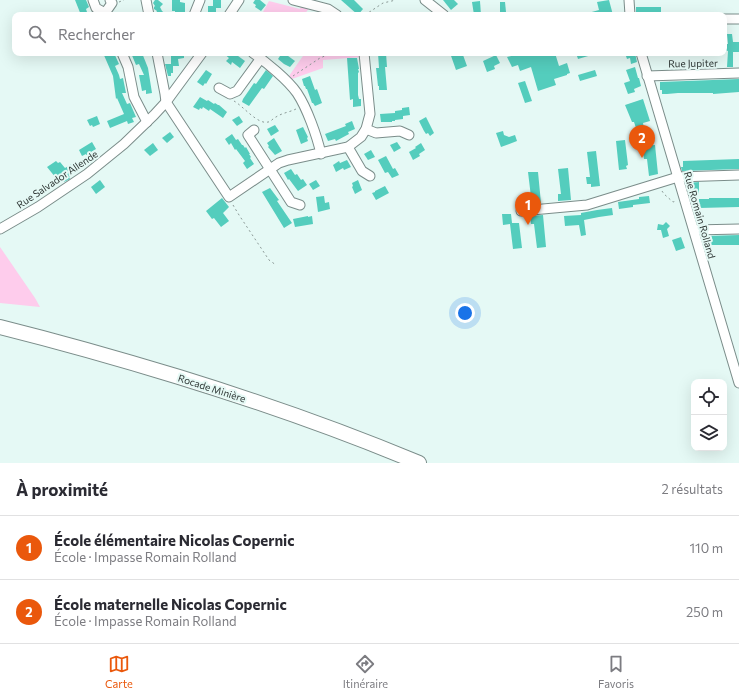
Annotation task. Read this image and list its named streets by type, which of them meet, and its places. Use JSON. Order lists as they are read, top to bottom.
{
  "streets": {
    "highway": ["Rocade Minière"],
    "street": ["Rue Jupiter", "Rue Salvador Allende", "Rue Romain Rolland"]
  },
  "crossings": [
    ["Rue Jupiter", "Rue Romain Rolland"]
  ],
  "page": {
    "search": "Rechercher",
    "pins": ["2", "1"],
    "heading": ["À proximité", "2 résultats"],
    "list": [
      {
        "mark": "1",
        "name": "École élémentaire Nicolas Copernic",
        "note": "École · Impasse Romain Rolland",
        "value": "110 m"
      },
      {
        "mark": "2",
        "name": "École maternelle Nicolas Copernic",
        "note": "École · Impasse Romain Rolland",
        "value": "250 m"
      }
    ],
    "nav": ["Carte", "Itinéraire", "Favoris"]
  }
}
